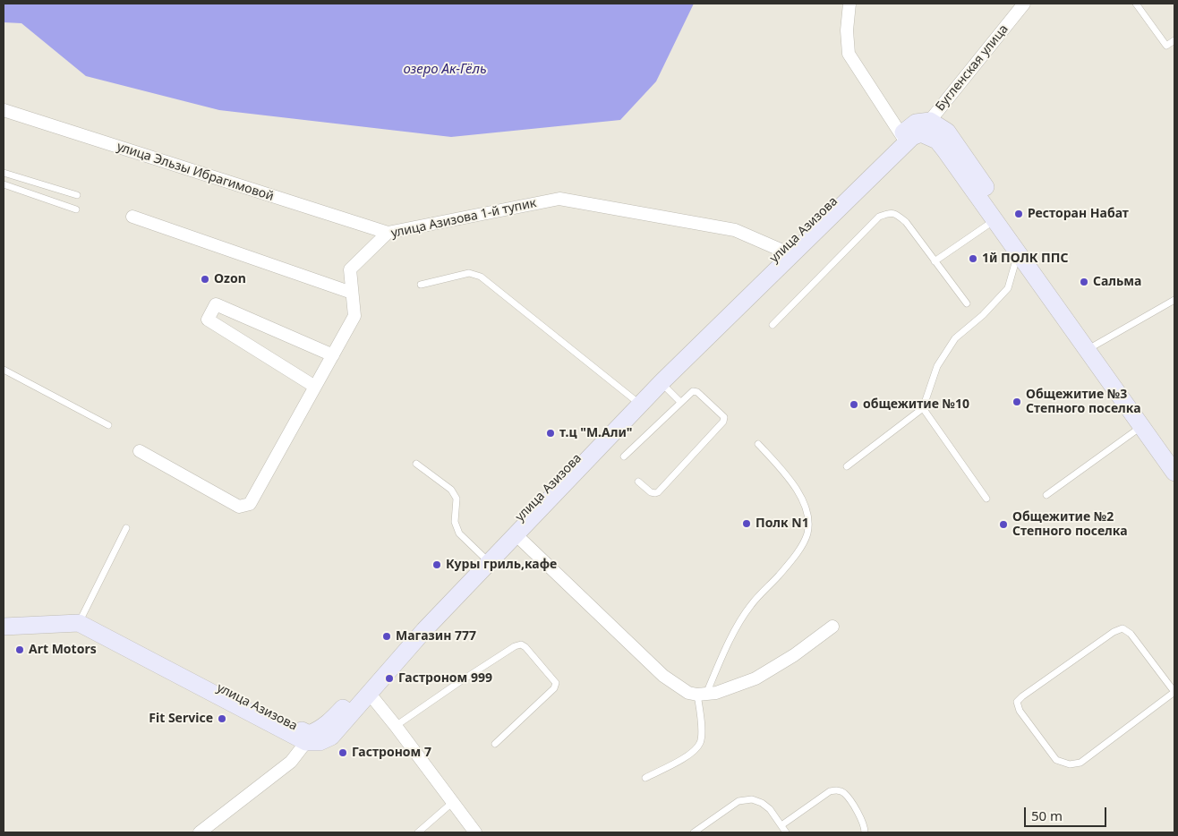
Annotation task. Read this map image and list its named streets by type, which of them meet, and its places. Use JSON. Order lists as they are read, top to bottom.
{
  "streets": {
    "main road": ["улица Азизова"],
    "street": ["Бугленская улица", "улица Эльзы Ибрагимовой", "улица Азизова 1-й тупик"]
  },
  "crossings": [
    ["Бугленская улица", "улица Азизова"],
    ["улица Эльзы Ибрагимовой", "улица Азизова 1-й тупик"],
    ["улица Азизова 1-й тупик", "улица Азизова"]
  ],
  "water": ["озеро Ак-Гёль"],
  "places": [
    "Ресторан Набат",
    "1й ПОЛК ППС",
    "Ozon",
    "Сальма",
    "Общежитие №3 Степного поселка",
    "общежитие №10",
    "т.ц \"М.Али\"",
    "Полк N1",
    "Общежитие №2 Степного поселка",
    "Куры гриль,кафе",
    "Магазин 777",
    "Art Motors",
    "Гастроном 999",
    "Fit Service",
    "Гастроном 7"
  ],
  "scale_bar": "50 m"
}
